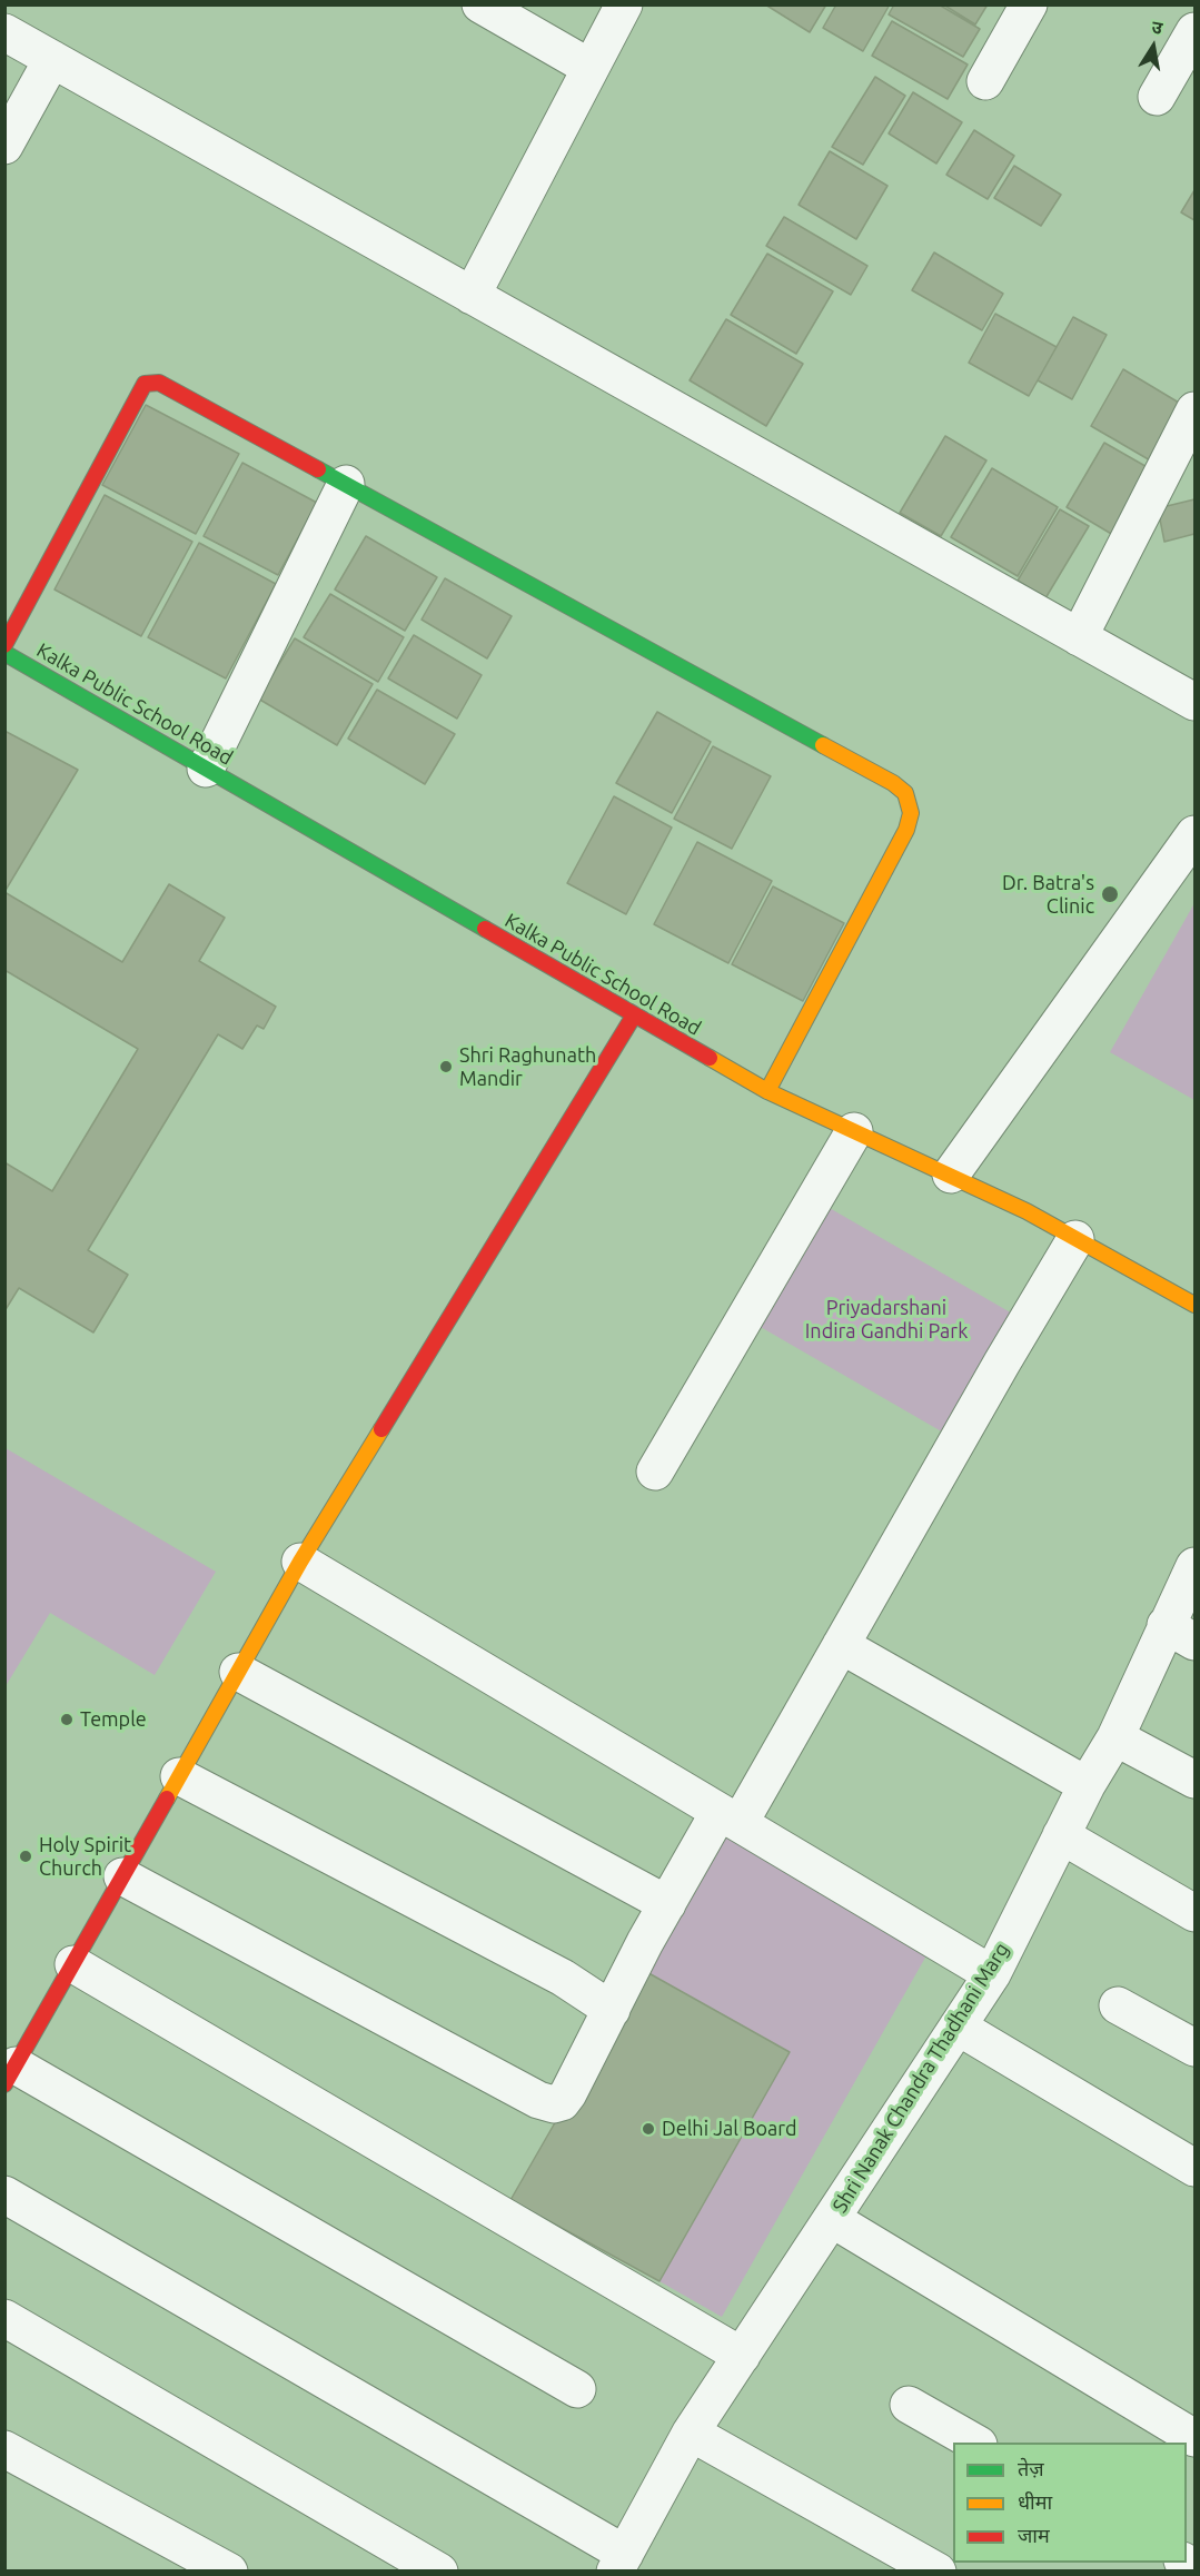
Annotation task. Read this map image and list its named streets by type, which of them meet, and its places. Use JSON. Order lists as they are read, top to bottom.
{
  "streets": {
    "street": ["Kalka Public School Road", "Shri Nanak Chandra Thadhani Marg"]
  },
  "parks": ["Priyadarshani Indira Gandhi Park"],
  "places": [
    "Dr. Batra's Clinic",
    "Shri Raghunath Mandir",
    "Temple",
    "Holy Spirit Church",
    "Delhi Jal Board"
  ],
  "legend": ["तेज़", "धीमा", "जाम"],
  "north": "top"
}
